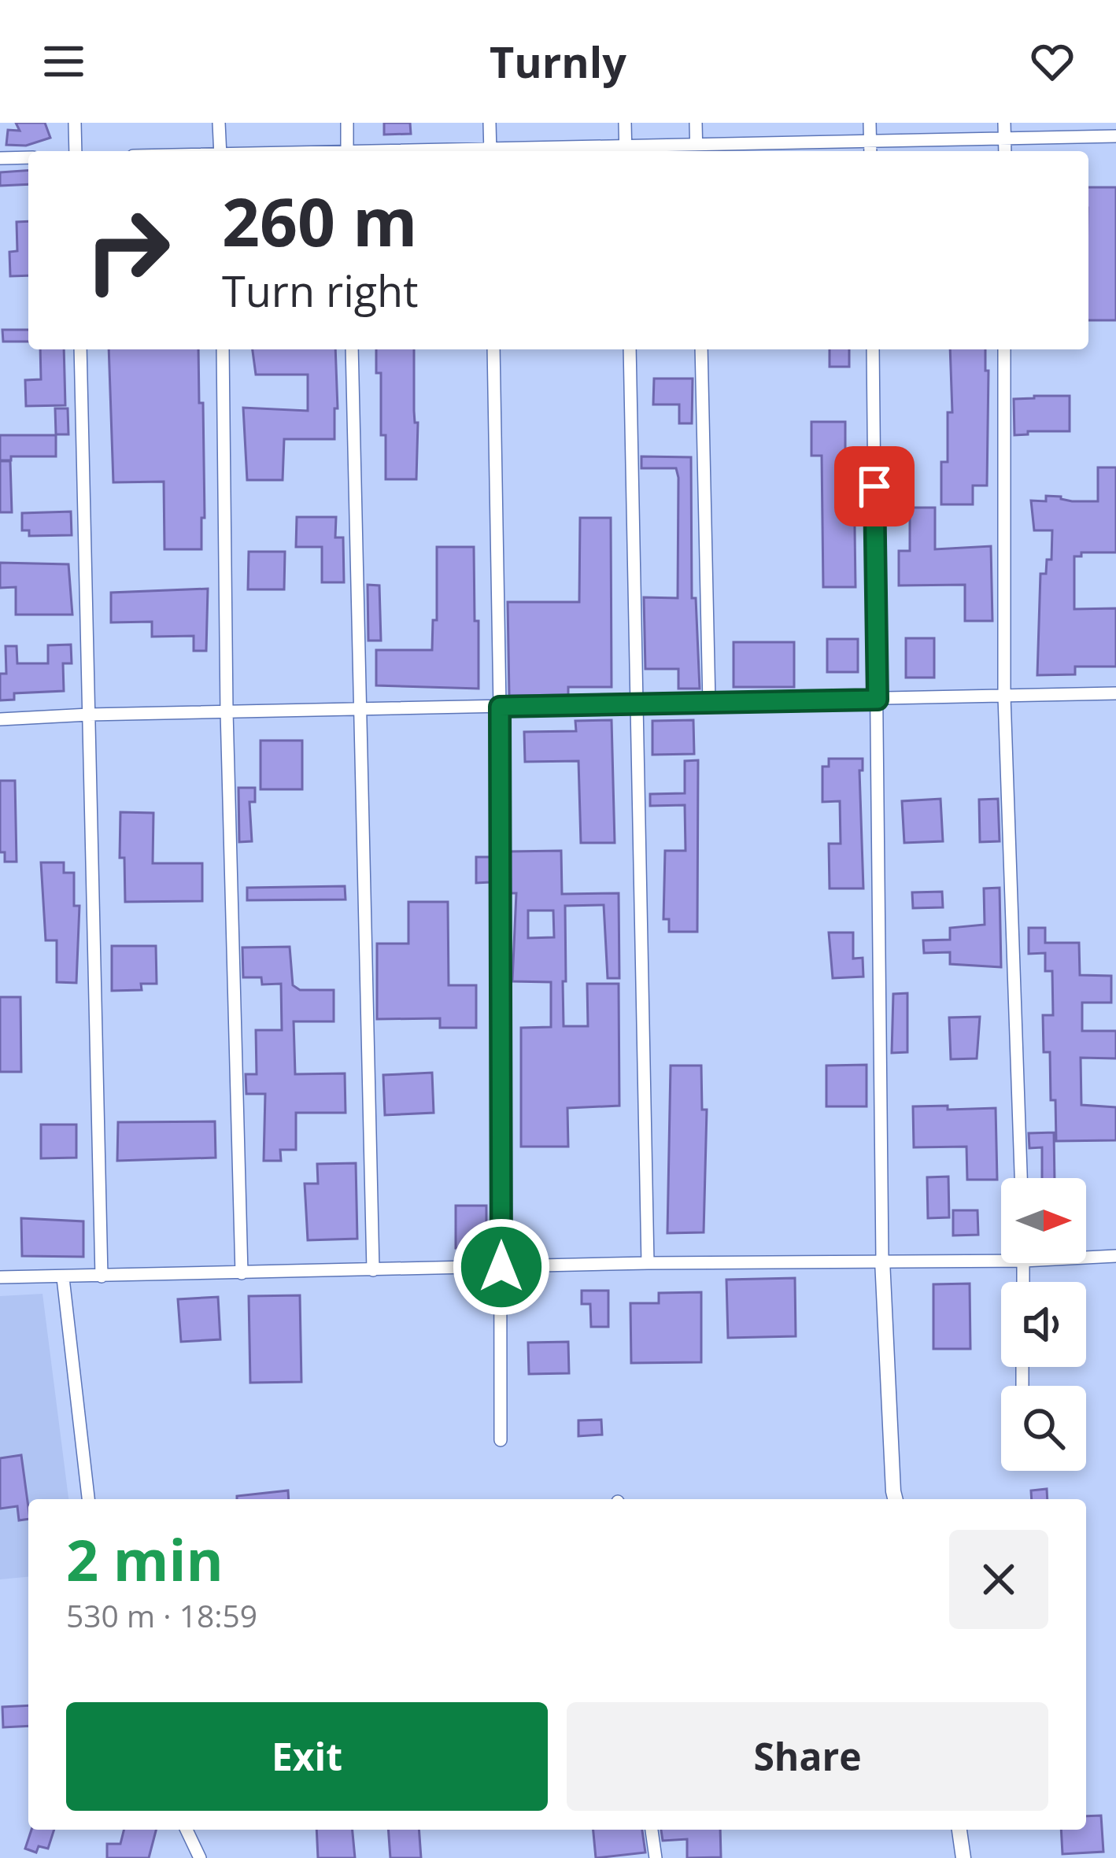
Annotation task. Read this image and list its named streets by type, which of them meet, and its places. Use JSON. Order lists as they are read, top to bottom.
{
  "north": "right",
  "page": {
    "header": "Turnly",
    "turn": ["260 m", "Turn right"],
    "heading": ["2 min", "530 m · 18:59"],
    "buttons": ["Exit", "Share"]
  }
}
